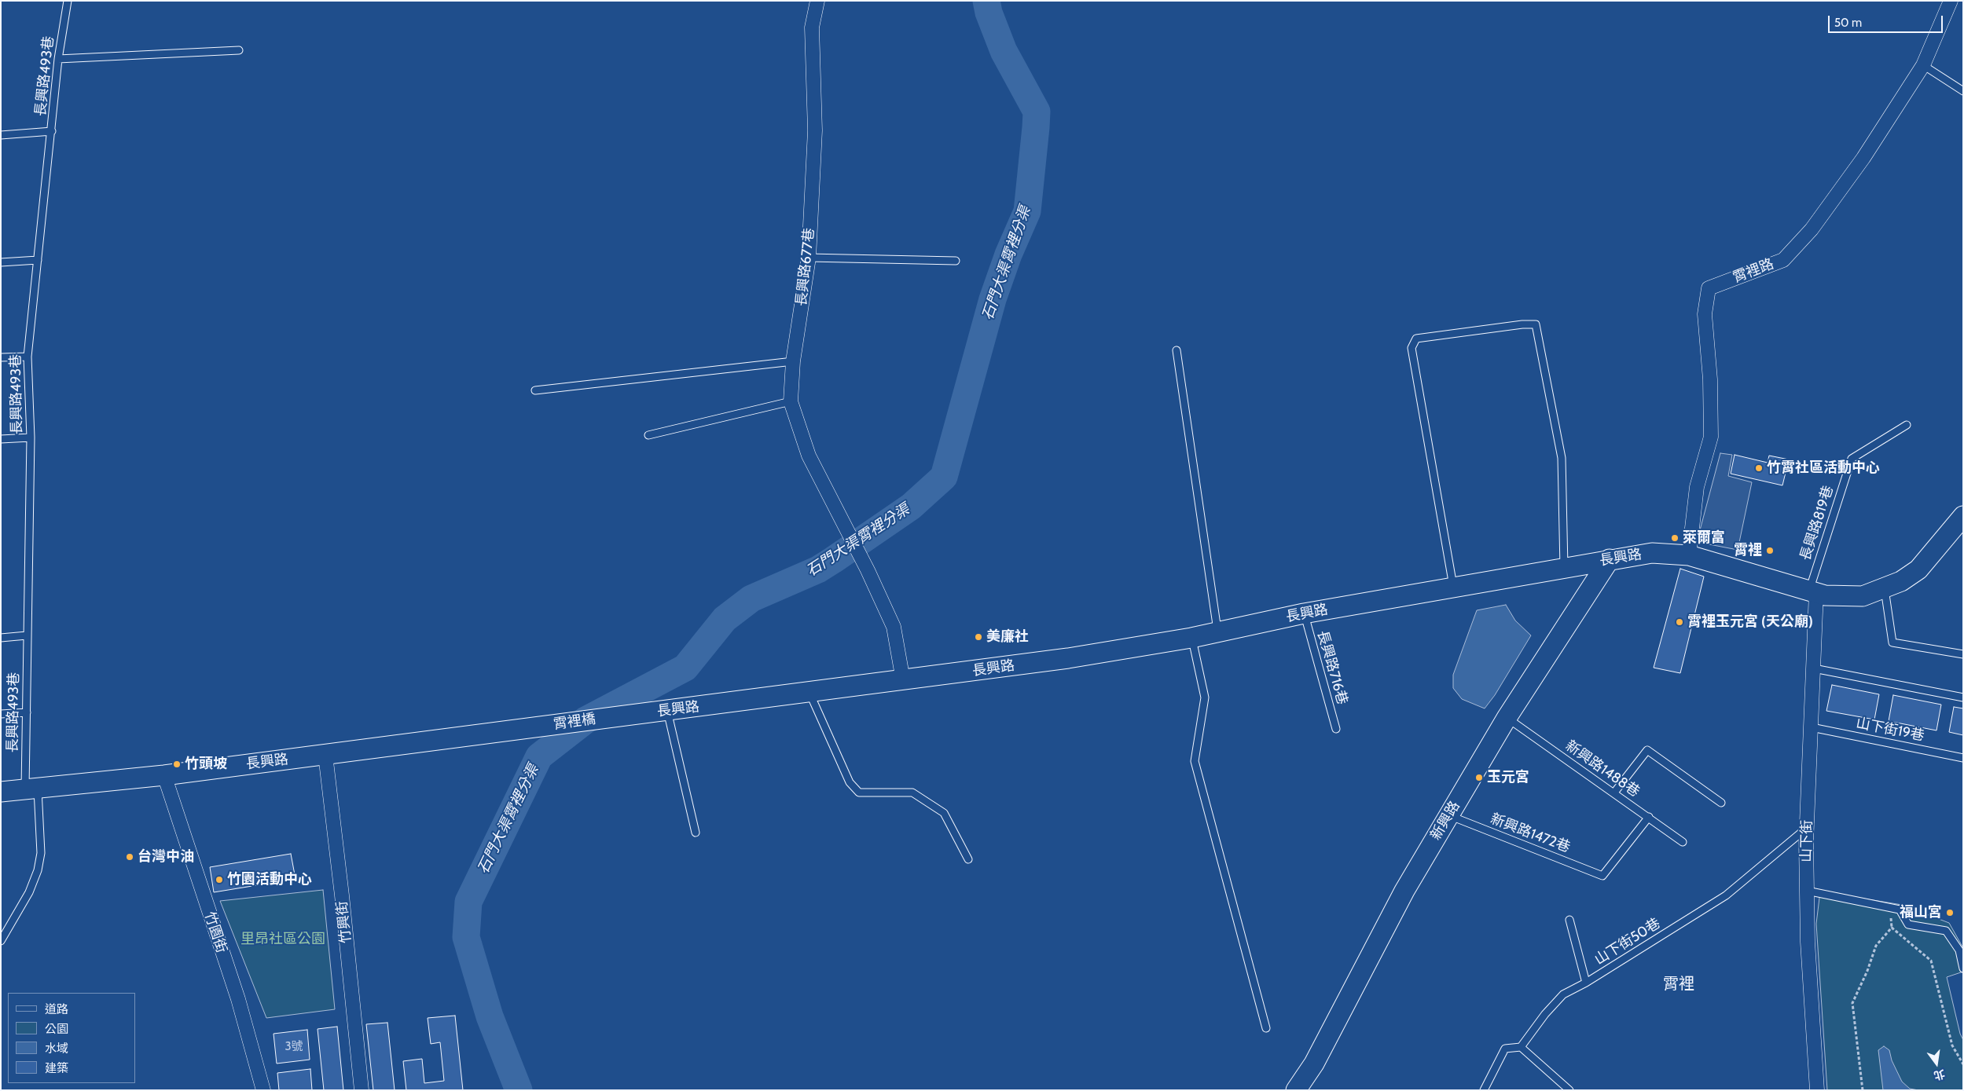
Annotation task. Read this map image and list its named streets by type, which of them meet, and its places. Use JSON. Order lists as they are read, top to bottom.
{
  "streets": {
    "main road": ["長興路", "霄裡橋", "新興路"],
    "street": [
      "長興路677巷",
      "霄裡路",
      "山下街",
      "竹興街",
      "竹園街"
    ],
    "lane": [
      "長興路493巷",
      "長興路819巷",
      "長興路716巷",
      "山下街19巷",
      "新興路1488巷",
      "新興路1472巷",
      "山下街50巷"
    ]
  },
  "crossings": [
    ["長興路493巷", "長興路"],
    ["長興路677巷", "長興路"],
    ["霄裡路", "長興路"],
    ["長興路819巷", "長興路"],
    ["長興路819巷", "山下街"],
    ["長興路", "長興路716巷"],
    ["長興路", "霄裡橋"],
    ["長興路", "新興路"],
    ["長興路", "山下街"],
    ["長興路", "竹興街"],
    ["長興路", "竹園街"],
    ["山下街19巷", "山下街"],
    ["新興路1488巷", "新興路"],
    ["新興路1488巷", "新興路1472巷"],
    ["新興路", "新興路1472巷"],
    ["山下街", "山下街50巷"]
  ],
  "districts": ["霄裡"],
  "water": ["石門大渠霄裡分渠"],
  "parks": ["里昂社區公園"],
  "places": [
    "竹霄社區活動中心",
    "萊爾富",
    "霄裡",
    "霄裡玉元宮 (天公廟)",
    "美廉社",
    "竹頭坡",
    "玉元宮",
    "台灣中油",
    "竹園活動中心",
    "福山宮"
  ],
  "house_numbers": ["3號"],
  "legend": [
    "道路",
    "公園",
    "水域",
    "建築"
  ],
  "scale_bar": "50 m",
  "north": "bottom"
}
